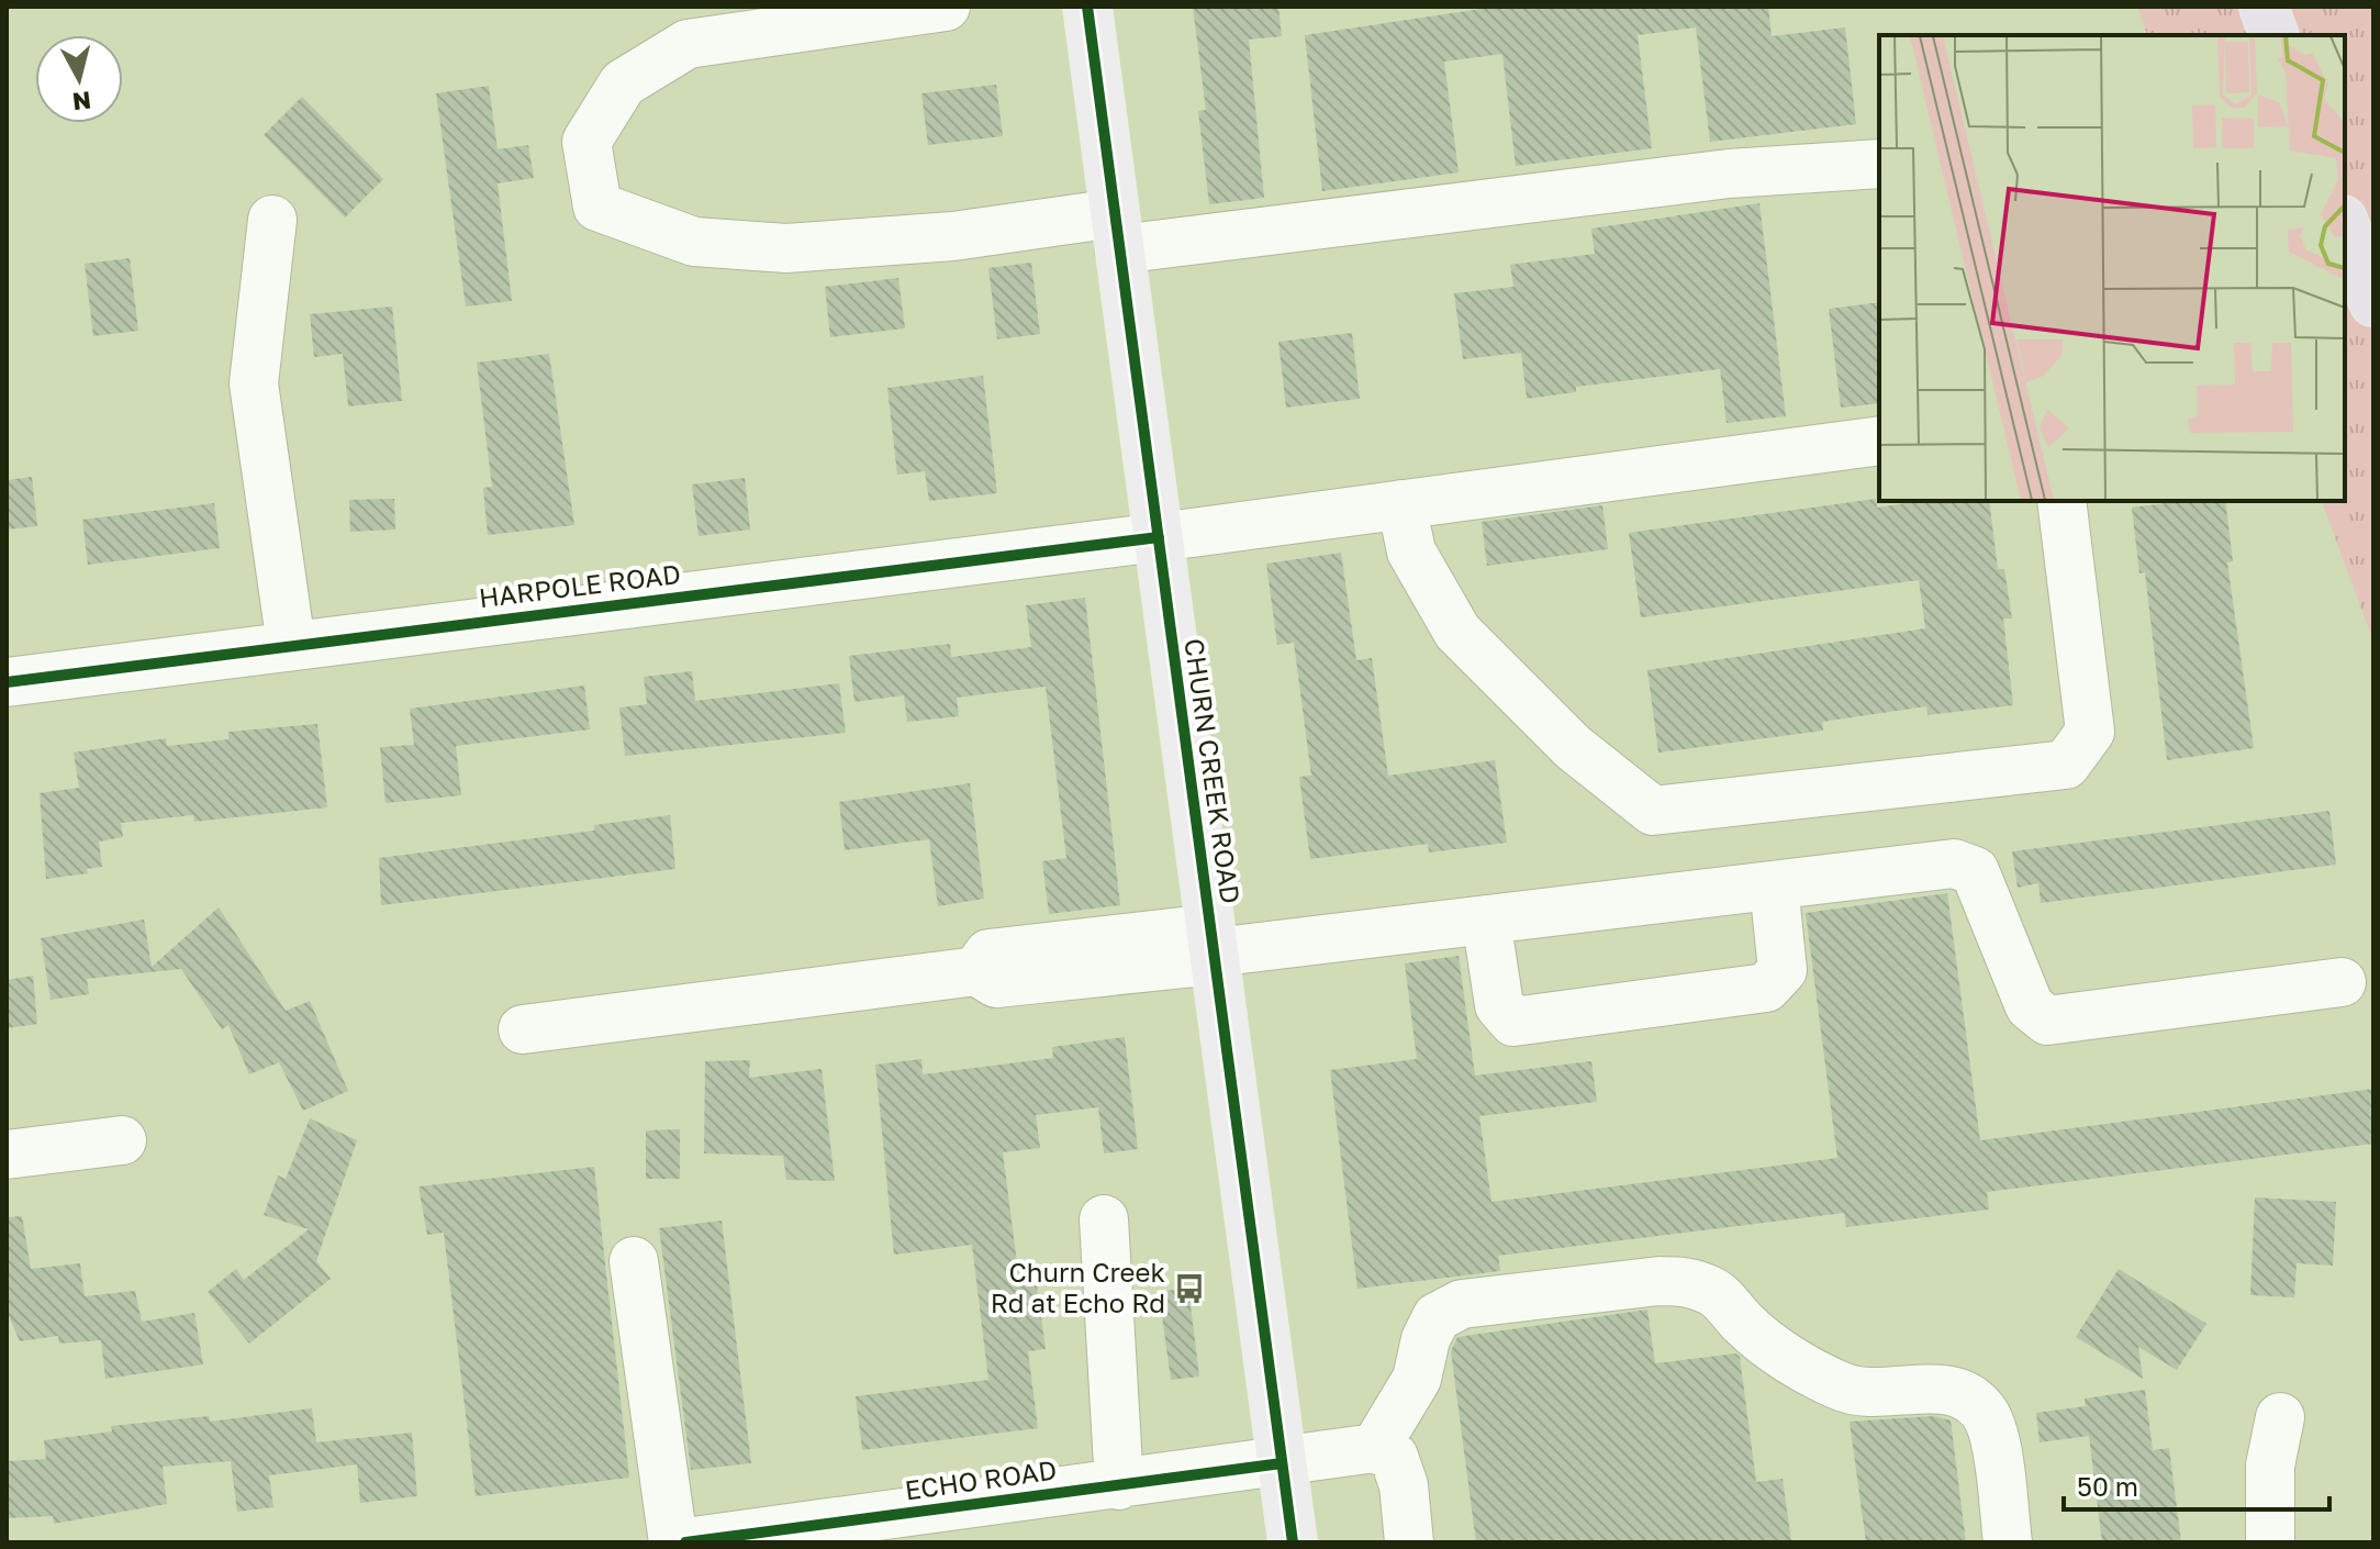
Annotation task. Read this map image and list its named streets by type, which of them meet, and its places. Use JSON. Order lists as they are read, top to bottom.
{
  "streets": {
    "main road": ["CHURN CREEK ROAD"],
    "street": ["HARPOLE ROAD", "ECHO ROAD"]
  },
  "crossings": [
    ["HARPOLE ROAD", "CHURN CREEK ROAD"],
    ["CHURN CREEK ROAD", "ECHO ROAD"]
  ],
  "places": {
    "bus stop": ["Churn Creek Rd at Echo Rd"]
  },
  "scale_bar": "50 m",
  "north": "bottom"
}
